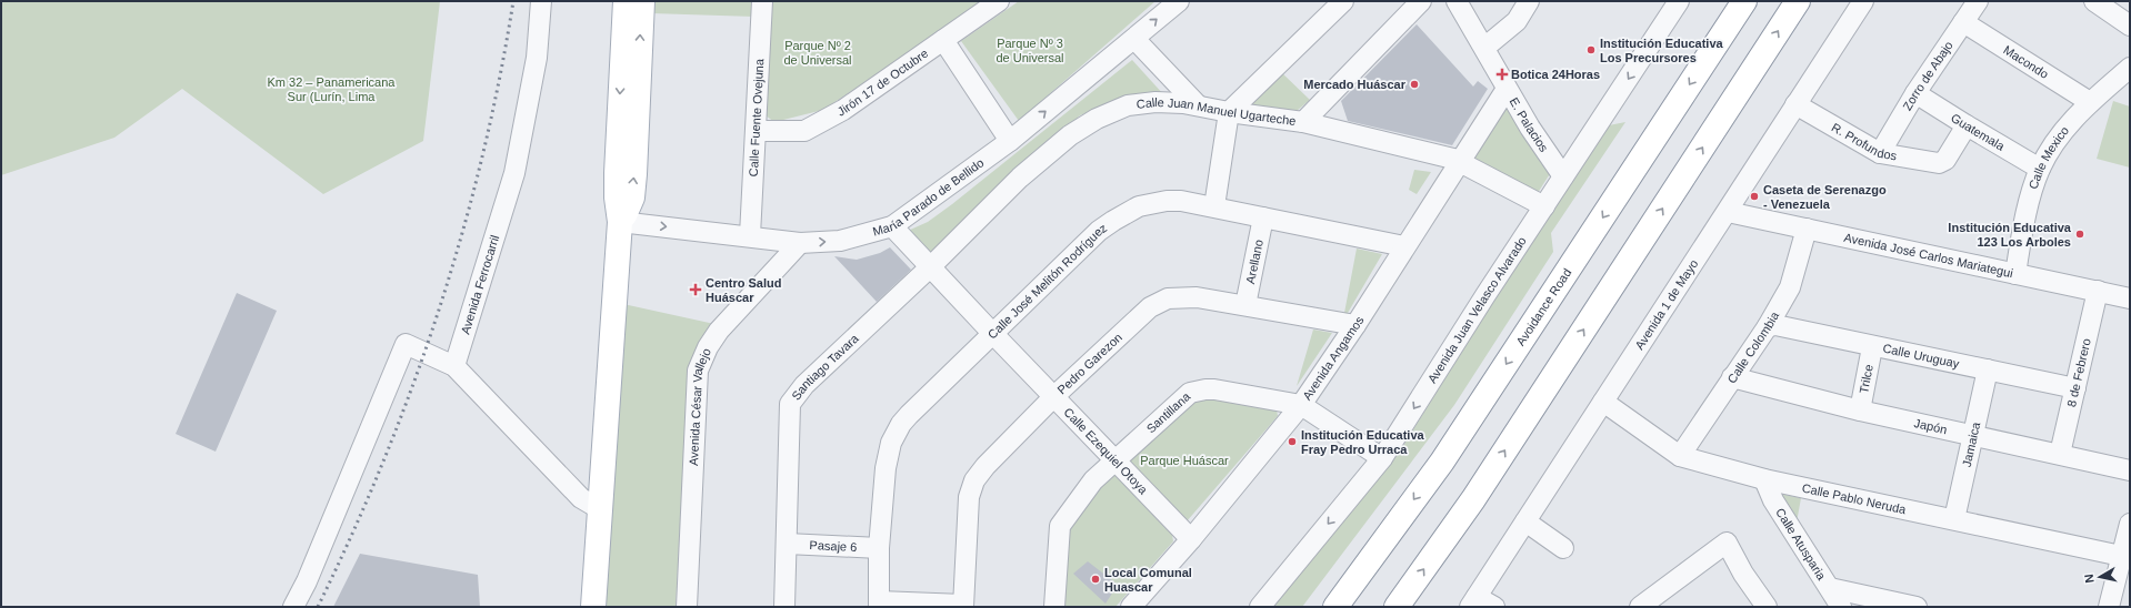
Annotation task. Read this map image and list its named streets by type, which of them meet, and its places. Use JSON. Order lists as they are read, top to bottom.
{
  "streets": {
    "main road": ["Avoidance Road"],
    "street": [
      "Macondo",
      "Zorro de Abajo",
      "Jirón 17 de Octubre",
      "Calle Juan Manuel Ugarteche",
      "Calle Fuente Ovejuna",
      "E. Palacios",
      "Guatemala",
      "R. Profundos",
      "Calle Mexico",
      "María Parado de Bellido",
      "Avenida José Carlos Mariategui",
      "Arellano",
      "Calle José Melitón Rodríguez",
      "Avenida Ferrocarril",
      "Avenida 1 de Mayo",
      "Avenida Juan Velasco Alvarado",
      "Calle Colombia",
      "Calle Uruguay",
      "Avenida Angamos",
      "Pedro Garezon",
      "Santiago Tavara",
      "8 de Febrero",
      "Trilce",
      "Avenida César Vallejo",
      "Santillana",
      "Japón",
      "Jamaica",
      "Calle Ezequiel Otoya",
      "Calle Pablo Neruda",
      "Calle Atusparia",
      "Pasaje 6"
    ]
  },
  "crossings": [
    ["Macondo", "Zorro de Abajo"],
    ["Macondo", "Calle Mexico"],
    ["Zorro de Abajo", "Guatemala"],
    ["Zorro de Abajo", "R. Profundos"],
    ["Jirón 17 de Octubre", "Calle Fuente Ovejuna"],
    ["Calle Juan Manuel Ugarteche", "Avenida Juan Velasco Alvarado"],
    ["Calle Juan Manuel Ugarteche", "Avenida Angamos"],
    ["Calle Juan Manuel Ugarteche", "Santiago Tavara"],
    ["Calle Juan Manuel Ugarteche", "Calle Ezequiel Otoya"],
    ["Calle Fuente Ovejuna", "María Parado de Bellido"],
    ["E. Palacios", "Avenida Juan Velasco Alvarado"],
    ["E. Palacios", "Avenida Angamos"],
    ["Guatemala", "R. Profundos"],
    ["Guatemala", "Calle Mexico"],
    ["R. Profundos", "Avenida 1 de Mayo"],
    ["Calle Mexico", "Avenida José Carlos Mariategui"],
    ["María Parado de Bellido", "Avenida César Vallejo"],
    ["María Parado de Bellido", "Calle Ezequiel Otoya"],
    ["Avenida José Carlos Mariategui", "Avenida 1 de Mayo"],
    ["Avenida José Carlos Mariategui", "Calle Colombia"],
    ["Avenida José Carlos Mariategui", "8 de Febrero"],
    ["Arellano", "Calle José Melitón Rodríguez"],
    ["Arellano", "Pedro Garezon"],
    ["Calle José Melitón Rodríguez", "Avenida Angamos"],
    ["Calle José Melitón Rodríguez", "Calle Ezequiel Otoya"],
    ["Calle José Melitón Rodríguez", "Pasaje 6"],
    ["Avenida 1 de Mayo", "Calle Pablo Neruda"],
    ["Avenida Juan Velasco Alvarado", "Santillana"],
    ["Calle Colombia", "Calle Uruguay"],
    ["Calle Colombia", "Japón"],
    ["Calle Colombia", "Calle Pablo Neruda"],
    ["Calle Uruguay", "8 de Febrero"],
    ["Calle Uruguay", "Trilce"],
    ["Calle Uruguay", "Jamaica"],
    ["Avenida Angamos", "Pedro Garezon"],
    ["Avenida Angamos", "Santillana"],
    ["Avenida Angamos", "Calle Ezequiel Otoya"],
    ["Pedro Garezon", "Calle Ezequiel Otoya"],
    ["Santiago Tavara", "Calle Ezequiel Otoya"],
    ["Santiago Tavara", "Pasaje 6"],
    ["8 de Febrero", "Japón"],
    ["Trilce", "Japón"],
    ["Santillana", "Calle Ezequiel Otoya"],
    ["Japón", "Jamaica"],
    ["Jamaica", "Calle Pablo Neruda"],
    ["Calle Pablo Neruda", "Calle Atusparia"]
  ],
  "one_way": ["María Parado de Bellido", "Avenida Juan Velasco Alvarado"],
  "parks": [
    "Parque Nº 3 de Universal",
    "Parque Nº 2 de Universal",
    "Km 32 – Panamericana Sur (Lurín, Lima",
    "Parque Huáscar"
  ],
  "places": {
    "other": [
      "Institución Educativa Los Precursores",
      "Mercado Huáscar",
      "Caseta de Serenazgo - Venezuela",
      "Institución Educativa 123 Los Arboles",
      "Institución Educativa Fray Pedro Urraca",
      "Local Comunal Huascar"
    ],
    "health": ["Botica 24Horas", "Centro Salud Huáscar"]
  },
  "north": "left"
}
